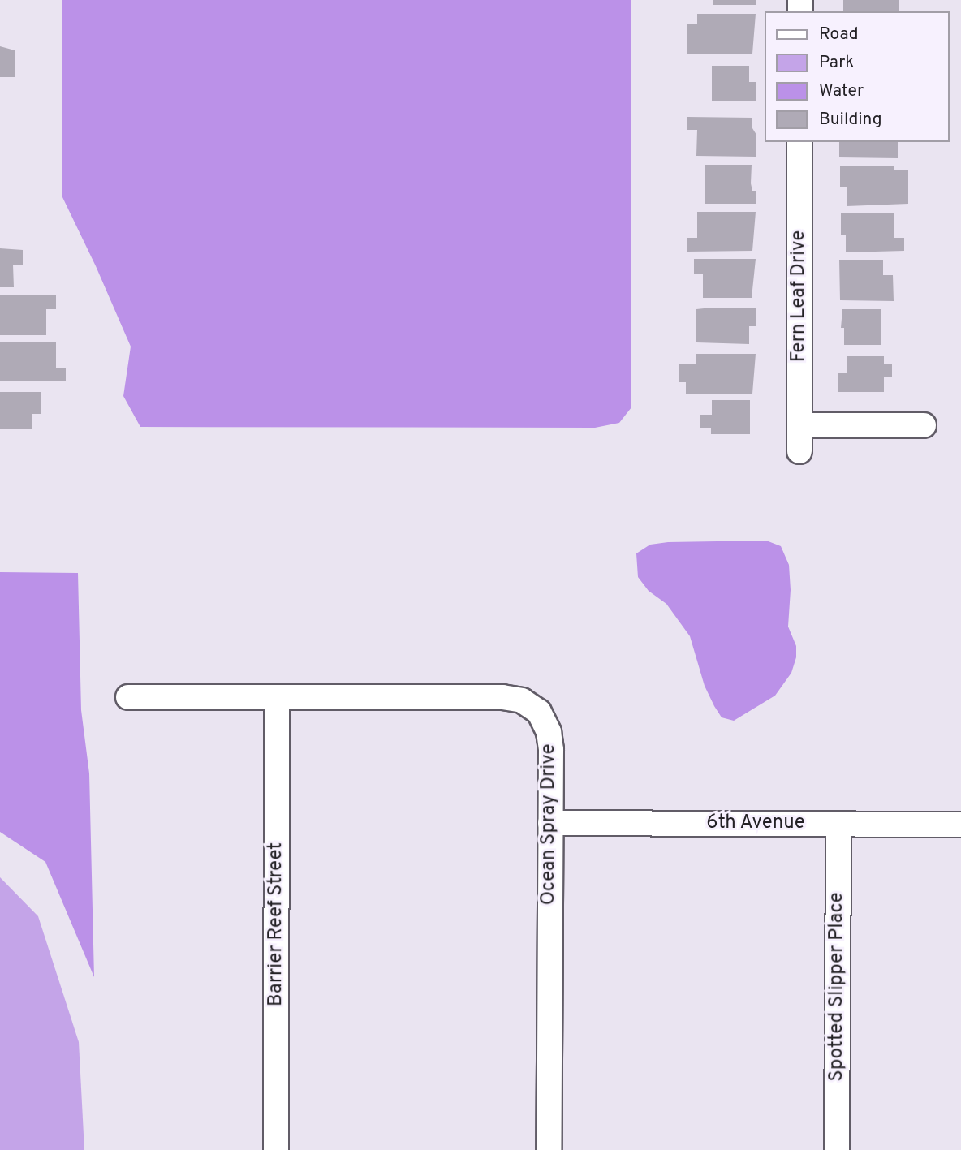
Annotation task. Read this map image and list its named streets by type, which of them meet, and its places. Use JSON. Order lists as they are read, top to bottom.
{
  "streets": {
    "street": [
      "Fern Leaf Drive",
      "6th Avenue",
      "Ocean Spray Drive",
      "Barrier Reef Street",
      "Spotted Slipper Place"
    ]
  },
  "crossings": [
    ["6th Avenue", "Ocean Spray Drive"],
    ["6th Avenue", "Spotted Slipper Place"],
    ["Ocean Spray Drive", "Barrier Reef Street"]
  ],
  "legend": [
    "Road",
    "Park",
    "Water",
    "Building"
  ]
}
